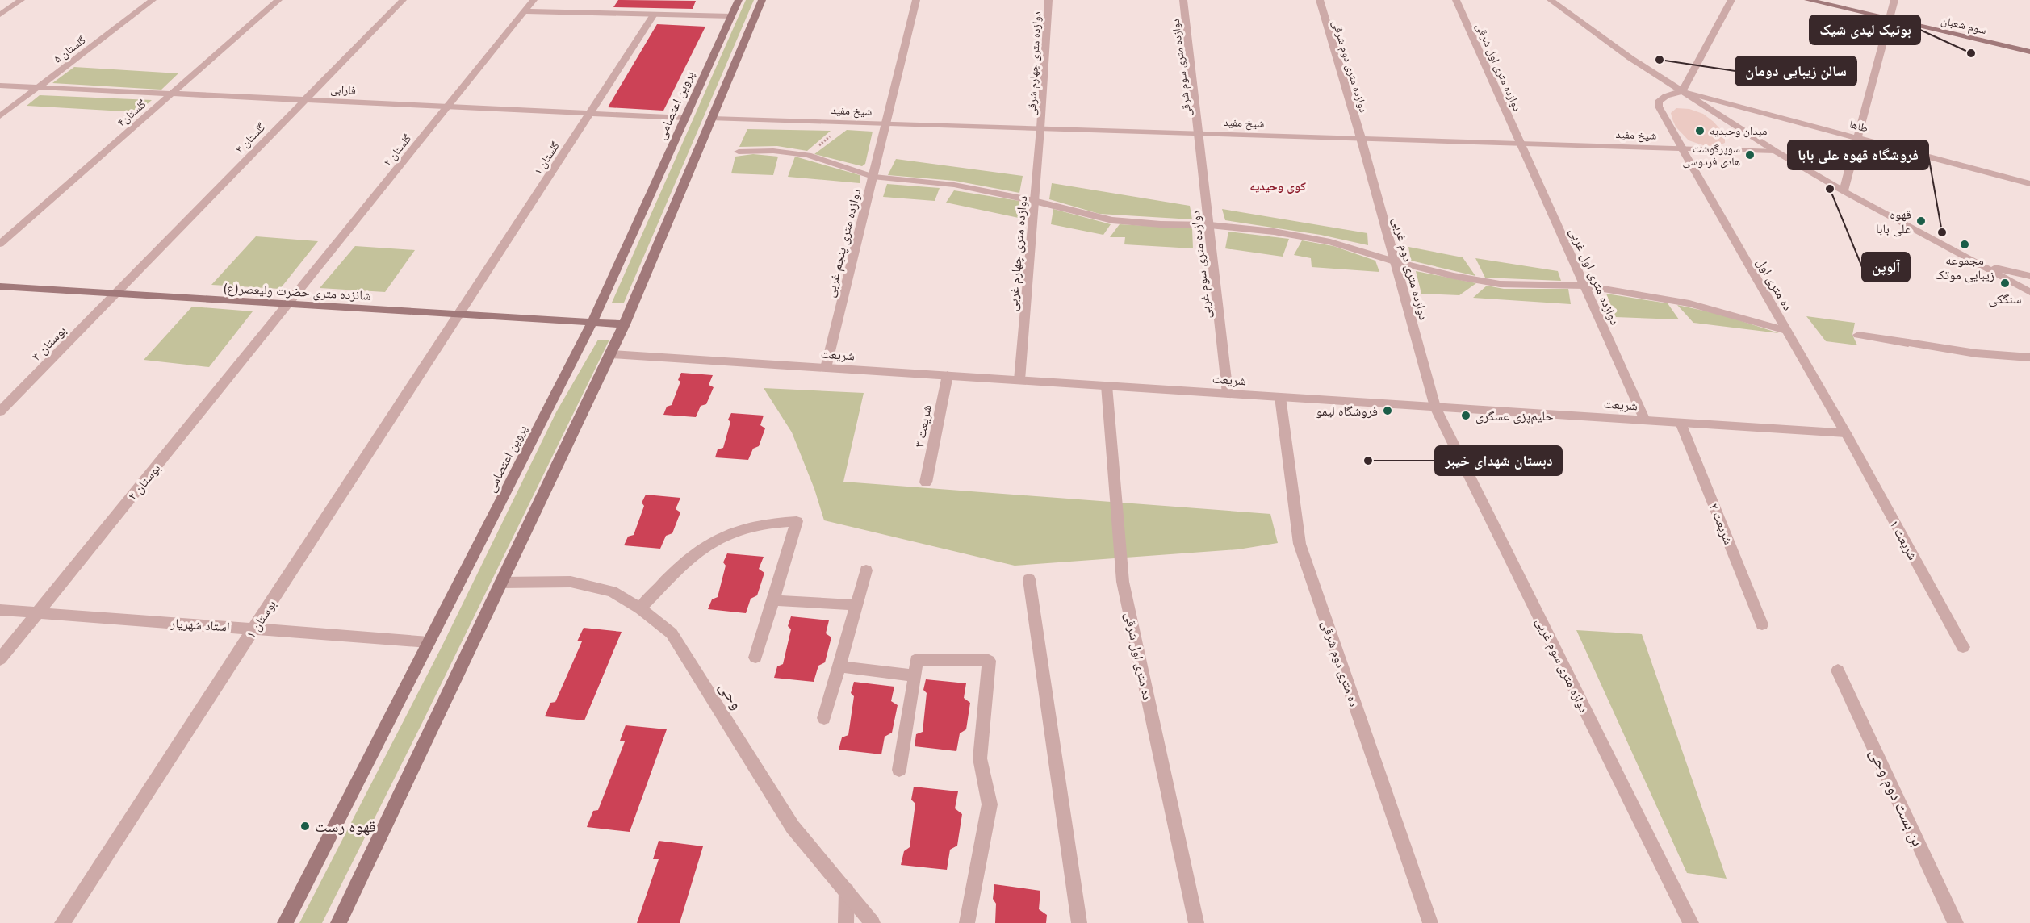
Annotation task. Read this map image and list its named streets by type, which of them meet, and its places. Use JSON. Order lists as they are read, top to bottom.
{
  "streets": {
    "main road": ["سوم شعبان", "پروین اعتصامی", "شانزده متری حضرت ولیعصر(ع)"],
    "street": [
      "گلستان ۵",
      "دوازده متری چهارم شرقی",
      "دوازده متری دوم شرقی",
      "دوازده متری اول شرقی",
      "دوازده متری سوم شرقی",
      "فارابی",
      "شیخ مفید",
      "گلستان۴",
      "طاها",
      "گلستان ۳",
      "گلستان ۲",
      "گلستان ۱",
      "دوازده متری پنجم غربی",
      "دوازده متری چهارم غربی",
      "دوازده متری سوم غربی",
      "دوازده متری دوم غربی",
      "دوازده متری اول غربی",
      "ده متری اول",
      "بوستان ۳",
      "شریعت",
      "شریعت ۳",
      "بوستان ۲",
      "شریعت ۲",
      "شریعت ۱",
      "بوستان ۱",
      "استاد شهریار",
      "ده متری اول شرقی",
      "ده متری دوم شرقی",
      "دوازه متری سوم غربی",
      "وحی",
      "بن بست دوم وحی"
    ]
  },
  "crossings": [
    ["گلستان ۵", "فارابی"],
    ["دوازده متری چهارم شرقی", "شیخ مفید"],
    ["دوازده متری چهارم شرقی", "دوازده متری چهارم غربی"],
    ["دوازده متری دوم شرقی", "شیخ مفید"],
    ["دوازده متری دوم شرقی", "دوازده متری دوم غربی"],
    ["دوازده متری اول شرقی", "شیخ مفید"],
    ["دوازده متری اول شرقی", "دوازده متری اول غربی"],
    ["دوازده متری سوم شرقی", "شیخ مفید"],
    ["دوازده متری سوم شرقی", "دوازده متری سوم غربی"],
    ["فارابی", "پروین اعتصامی"],
    ["فارابی", "گلستان۴"],
    ["فارابی", "گلستان ۳"],
    ["فارابی", "گلستان ۲"],
    ["فارابی", "گلستان ۱"],
    ["پروین اعتصامی", "شانزده متری حضرت ولیعصر(ع)"],
    ["پروین اعتصامی", "استاد شهریار"],
    ["شیخ مفید", "دوازده متری پنجم غربی"],
    ["شیخ مفید", "دوازده متری چهارم غربی"],
    ["شیخ مفید", "دوازده متری سوم غربی"],
    ["شیخ مفید", "دوازده متری دوم غربی"],
    ["شیخ مفید", "دوازده متری اول غربی"],
    ["شیخ مفید", "ده متری اول"],
    ["طاها", "ده متری اول"],
    ["گلستان ۳", "شانزده متری حضرت ولیعصر(ع)"],
    ["گلستان ۳", "بوستان ۳"],
    ["گلستان ۲", "شانزده متری حضرت ولیعصر(ع)"],
    ["گلستان ۲", "بوستان ۲"],
    ["گلستان ۱", "شانزده متری حضرت ولیعصر(ع)"],
    ["گلستان ۱", "بوستان ۱"],
    ["دوازده متری پنجم غربی", "شریعت"],
    ["دوازده متری چهارم غربی", "شریعت"],
    ["دوازده متری سوم غربی", "شریعت"],
    ["دوازده متری دوم غربی", "شریعت"],
    ["دوازده متری دوم غربی", "دوازه متری سوم غربی"],
    ["دوازده متری اول غربی", "شریعت"],
    ["ده متری اول", "شریعت"],
    ["ده متری اول", "شریعت ۱"],
    ["شانزده متری حضرت ولیعصر(ع)", "بوستان ۳"],
    ["شانزده متری حضرت ولیعصر(ع)", "بوستان ۲"],
    ["شانزده متری حضرت ولیعصر(ع)", "بوستان ۱"],
    ["شریعت", "شریعت ۳"],
    ["شریعت", "شریعت ۲"],
    ["شریعت", "شریعت ۱"],
    ["شریعت", "ده متری اول شرقی"],
    ["شریعت", "ده متری دوم شرقی"],
    ["شریعت", "دوازه متری سوم غربی"],
    ["بوستان ۲", "استاد شهریار"],
    ["بوستان ۱", "استاد شهریار"]
  ],
  "districts": ["کوی وحیدیه"],
  "places": [
    "بوتیک لیدی شیک",
    "سالن زیبایی دومان",
    "میدان وحیدیه",
    "سوپرگوشت هادی فردوسی",
    "آلوپن",
    "قهوه علی بابا",
    "فروشگاه قهوه علی بابا",
    "مجموعه زیبایی موتک",
    "سنگکی",
    "فروشگاه لیمو",
    "حلیم‌پزی عسگری",
    "دبستان شهدای خیبر",
    "قهوه رست"
  ]
}
